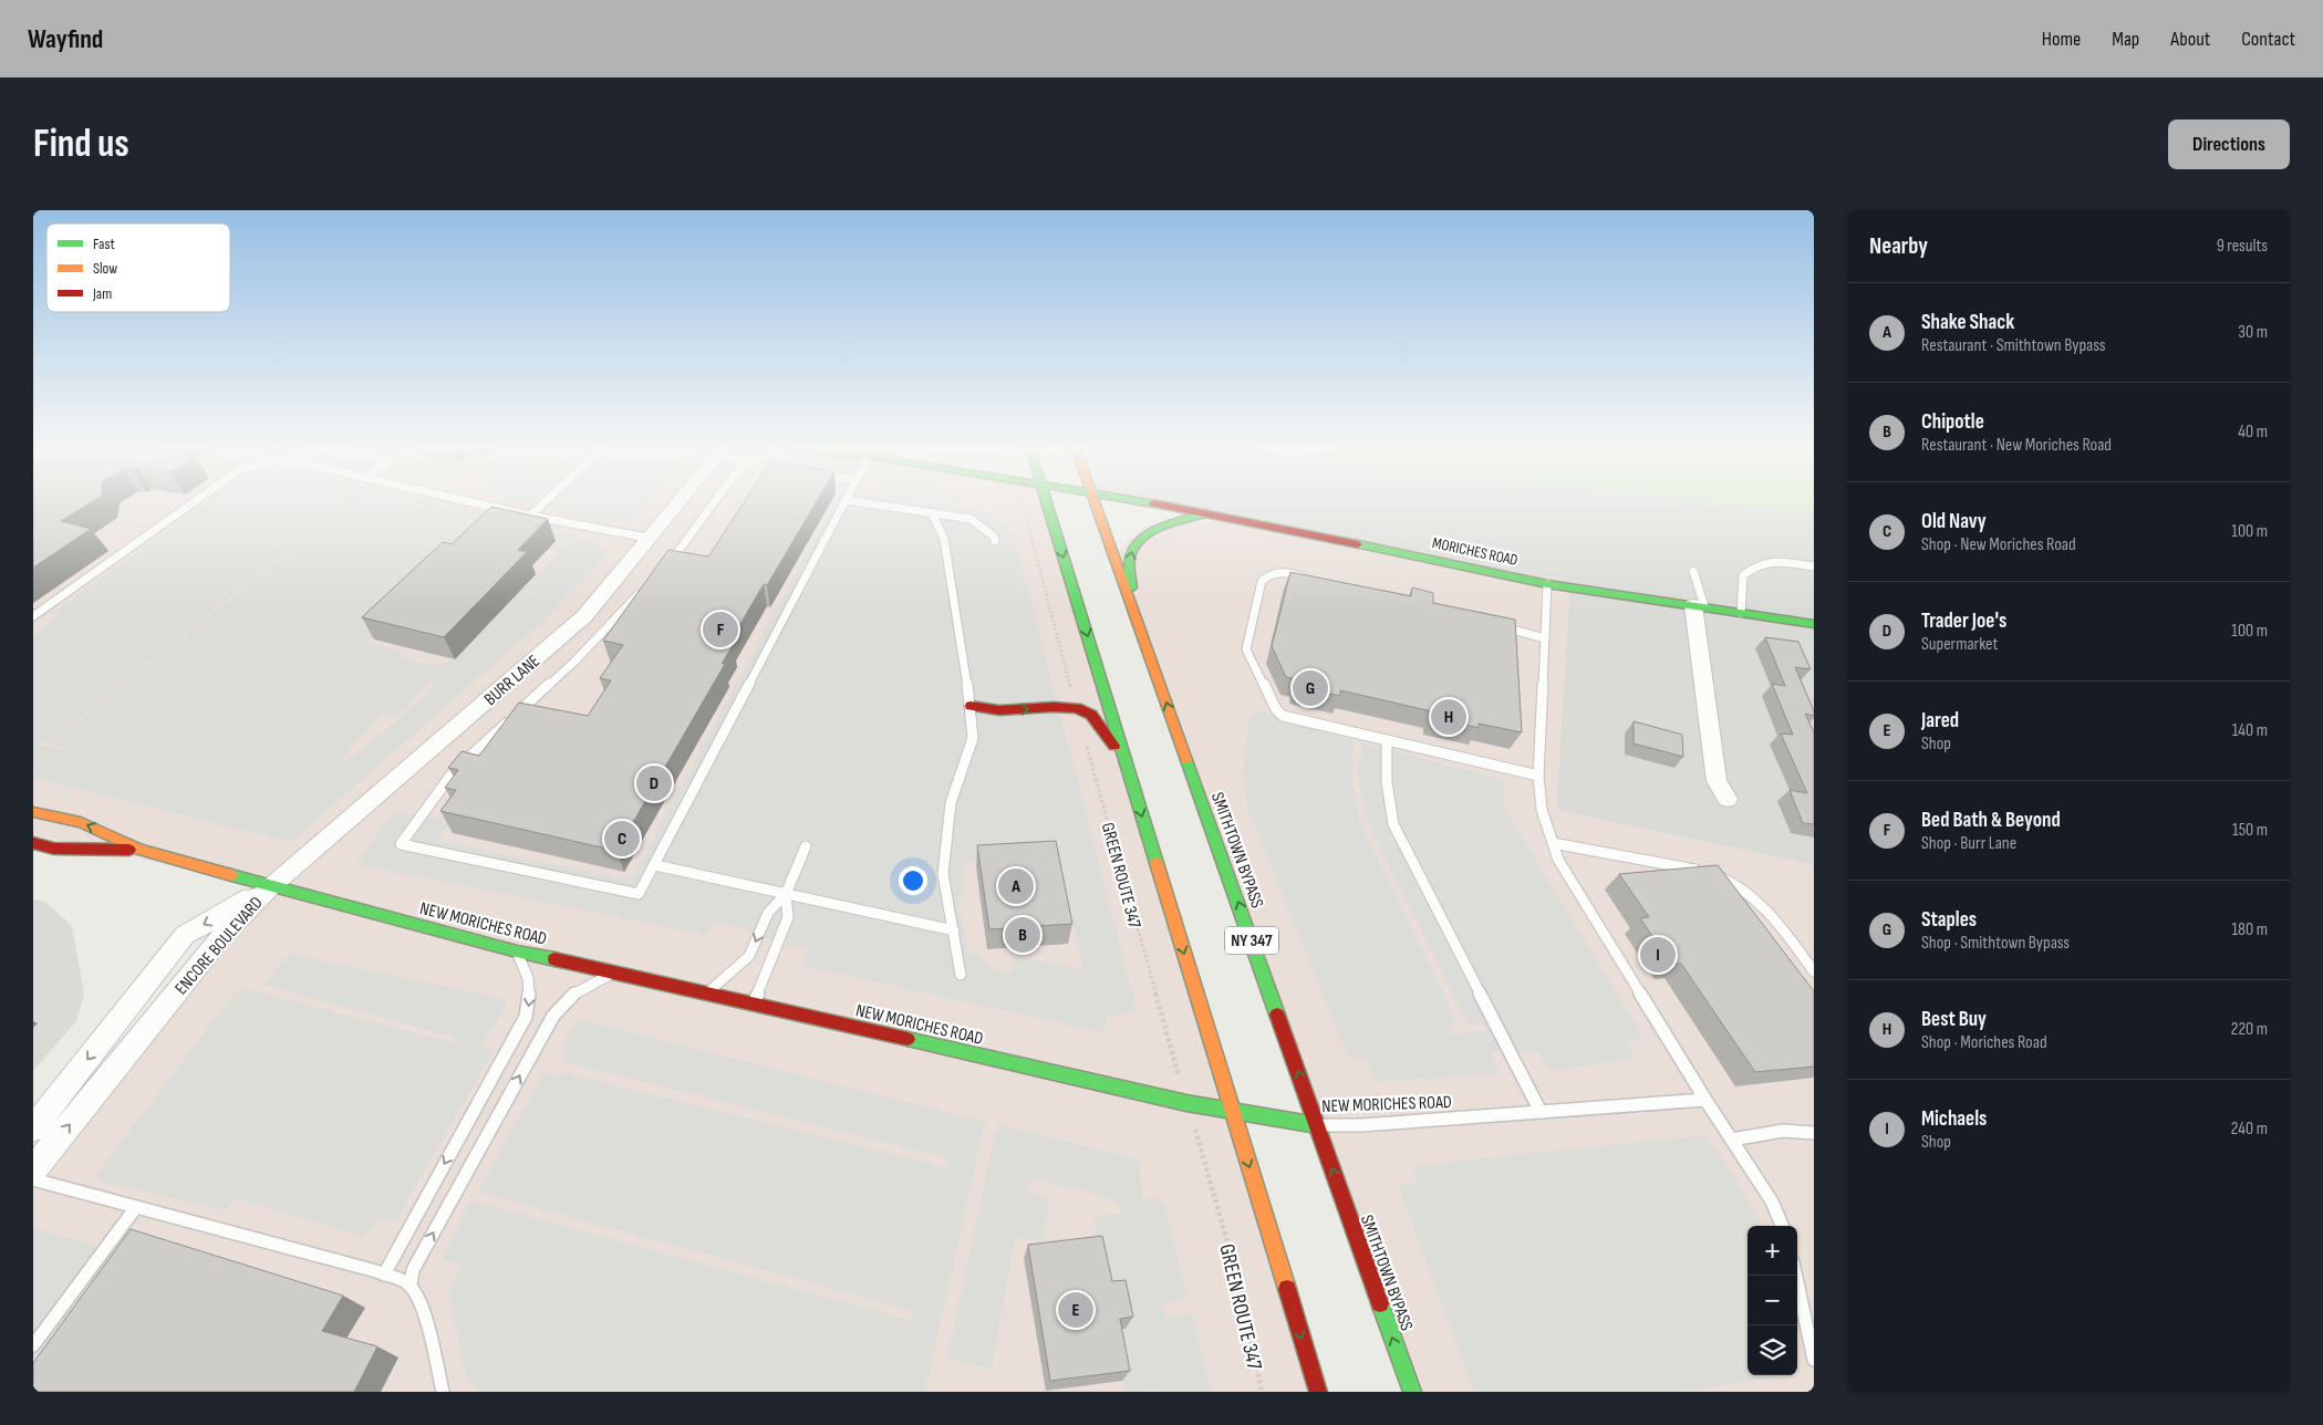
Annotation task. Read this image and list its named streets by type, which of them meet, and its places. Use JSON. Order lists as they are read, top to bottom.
{
  "streets": {
    "main road": [
      "MORICHES ROAD",
      "SMITHTOWN BYPASS",
      "NEW MORICHES ROAD",
      "NY 347"
    ],
    "street": ["BURR LANE", "ENCORE BOULEVARD"],
    "path": ["GREEN ROUTE 347"]
  },
  "crossings": [
    ["BURR LANE", "NEW MORICHES ROAD"],
    ["BURR LANE", "ENCORE BOULEVARD"],
    ["SMITHTOWN BYPASS", "NEW MORICHES ROAD"],
    ["NEW MORICHES ROAD", "ENCORE BOULEVARD"]
  ],
  "legend": ["Fast", "Slow", "Jam"],
  "page": {
    "header": "Wayfind",
    "nav": [
      "Home",
      "Map",
      "About",
      "Contact"
    ],
    "buttons": "Directions",
    "title": "Find us",
    "heading": ["Nearby", "9 results"],
    "list": [
      {
        "mark": "A",
        "name": "Shake Shack",
        "note": "Restaurant · Smithtown Bypass",
        "value": "30 m"
      },
      {
        "mark": "B",
        "name": "Chipotle",
        "note": "Restaurant · New Moriches Road",
        "value": "40 m"
      },
      {
        "mark": "C",
        "name": "Old Navy",
        "note": "Shop · New Moriches Road",
        "value": "100 m"
      },
      {
        "mark": "D",
        "name": "Trader Joe's",
        "note": "Supermarket",
        "value": "100 m"
      },
      {
        "mark": "E",
        "name": "Jared",
        "note": "Shop",
        "value": "140 m"
      },
      {
        "mark": "F",
        "name": "Bed Bath & Beyond",
        "note": "Shop · Burr Lane",
        "value": "150 m"
      },
      {
        "mark": "G",
        "name": "Staples",
        "note": "Shop · Smithtown Bypass",
        "value": "180 m"
      },
      {
        "mark": "H",
        "name": "Best Buy",
        "note": "Shop · Moriches Road",
        "value": "220 m"
      },
      {
        "mark": "I",
        "name": "Michaels",
        "note": "Shop",
        "value": "240 m"
      }
    ],
    "pins": [
      "F",
      "G",
      "H",
      "D",
      "C",
      "A",
      "B",
      "I",
      "E"
    ],
    "map_buttons": ["+", "−"]
  }
}
